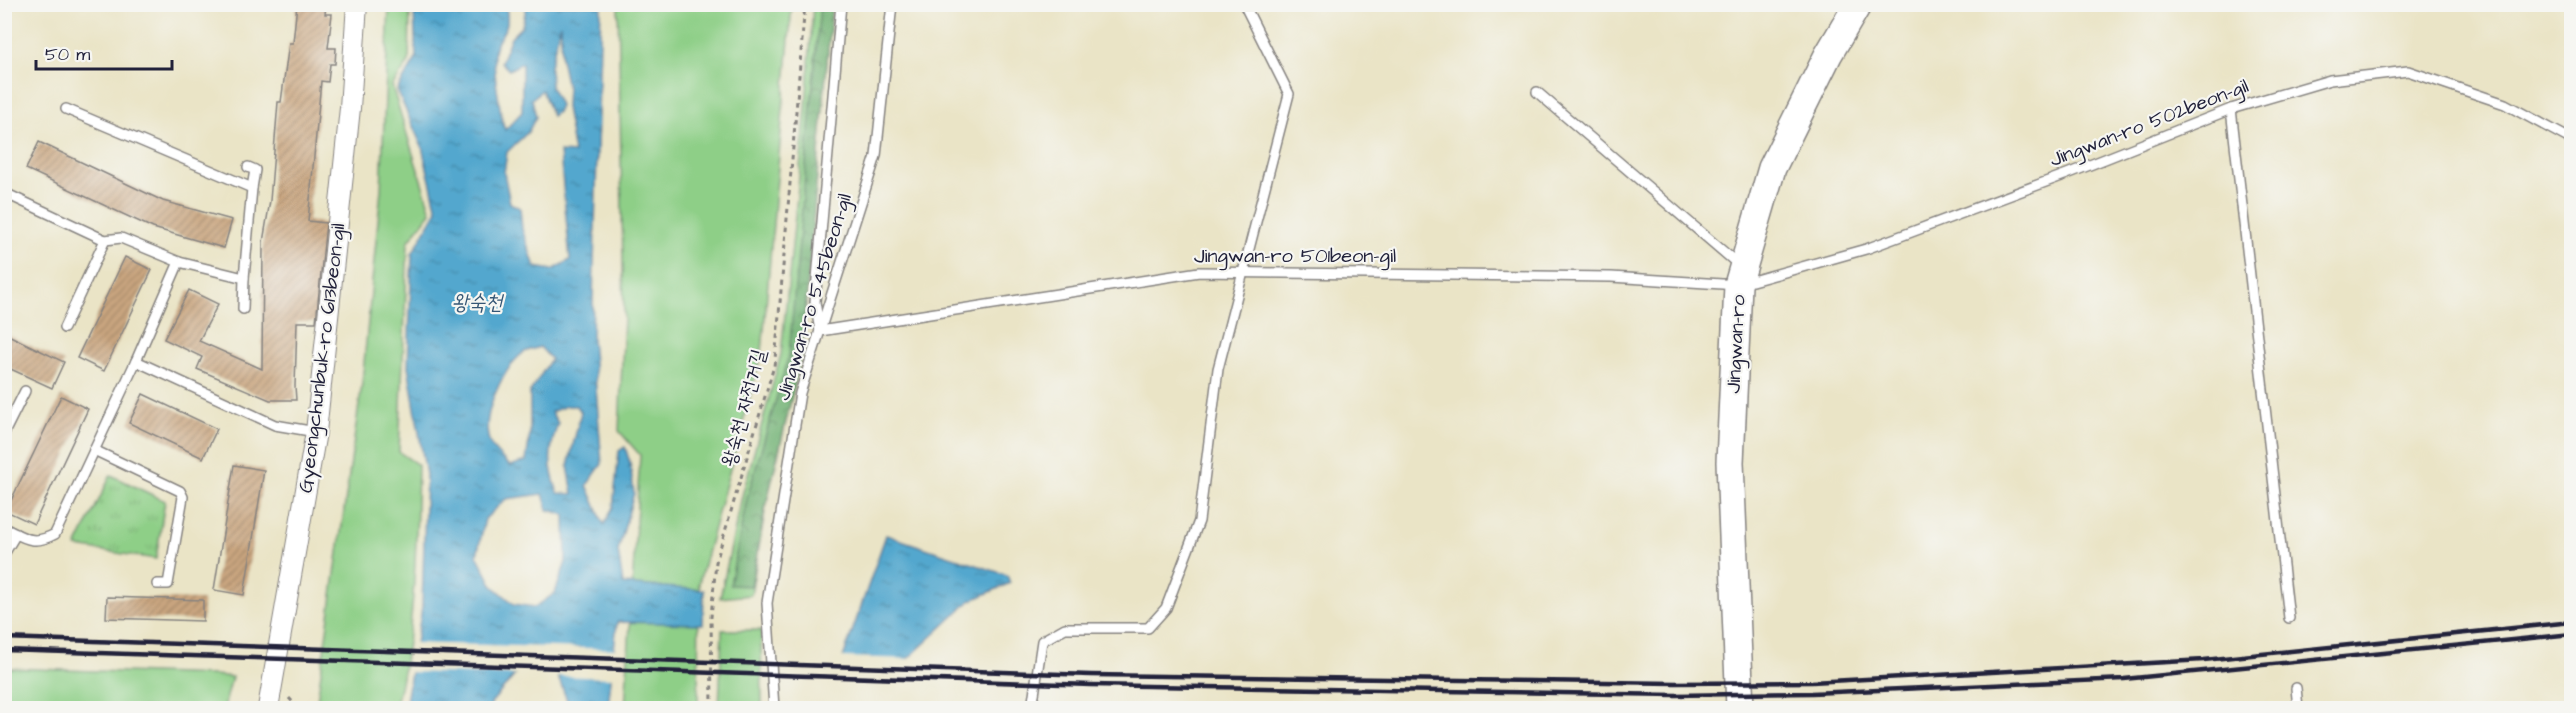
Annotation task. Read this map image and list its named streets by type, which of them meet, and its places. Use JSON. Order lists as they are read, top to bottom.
{
  "streets": {
    "street": ["Jingwan-ro", "Gyeongchunbuk-ro 613beon-gil"],
    "lane": ["Jingwan-ro 502beon-gil", "Jingwan-ro 501beon-gil", "Jingwan-ro 545beon-gil"],
    "path": ["왕숙천 자전거길"]
  },
  "crossings": [
    ["Jingwan-ro 502beon-gil", "Jingwan-ro 501beon-gil"],
    ["Jingwan-ro 502beon-gil", "Jingwan-ro"],
    ["Jingwan-ro 501beon-gil", "Jingwan-ro 545beon-gil"],
    ["Jingwan-ro 501beon-gil", "Jingwan-ro"]
  ],
  "water": ["왕숙천"],
  "scale_bar": "50 m"
}
